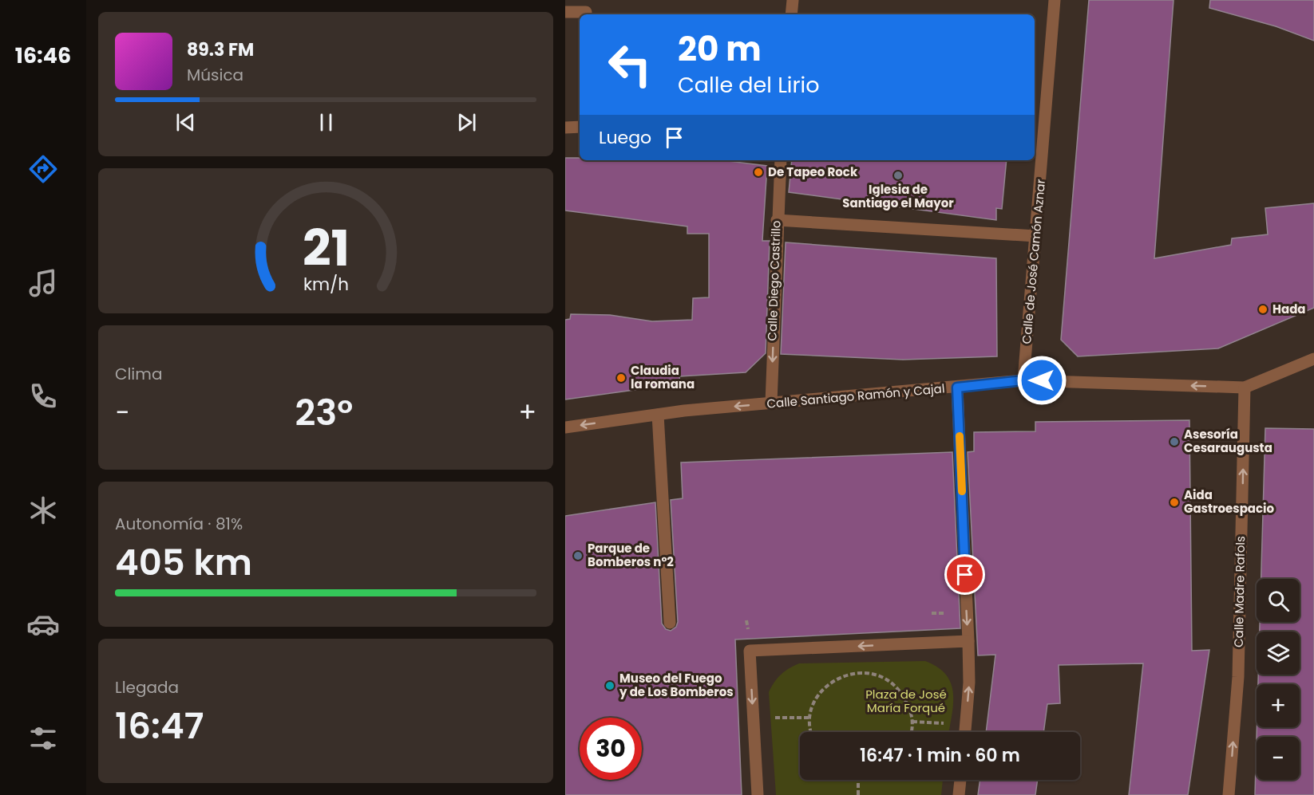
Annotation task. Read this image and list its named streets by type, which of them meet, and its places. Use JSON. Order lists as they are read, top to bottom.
{
  "streets": {
    "street": [
      "Calle de José Camón Aznar",
      "Calle Diego Castrillo",
      "Calle Santiago Ramón y Cajal",
      "Calle Madre Rafols"
    ]
  },
  "crossings": [
    ["Calle de José Camón Aznar", "Calle Santiago Ramón y Cajal"],
    ["Calle Diego Castrillo", "Calle Santiago Ramón y Cajal"],
    ["Calle Santiago Ramón y Cajal", "Calle Madre Rafols"]
  ],
  "one_way": ["Calle Diego Castrillo", "Calle Santiago Ramón y Cajal", "Calle Madre Rafols"],
  "parks": ["Plaza de José María Forqué"],
  "places": [
    "De Tapeo Rock",
    "Iglesia de Santiago el Mayor",
    "Hada",
    "Claudia la romana",
    "Asesoría Cesaraugusta",
    "Aida Gastroespacio",
    "Parque de Bomberos n°2",
    "Museo del Fuego y de Los Bomberos"
  ],
  "page": {
    "tabs": "16:46",
    "turn": ["20 m", "Calle del Lirio"],
    "song": ["89.3 FM", "Música"],
    "then": "Luego",
    "tile": [
      "Clima",
      ["Autonomía · 81%", "405 km"],
      ["Llegada", "16:47"]
    ],
    "heat": ["−", "23°", "+"],
    "map_buttons": ["+", "−"],
    "limit": "30",
    "trip": "16:47 · 1 min · 60 m",
    "gauge": ["21", "km/h"]
  }
}
